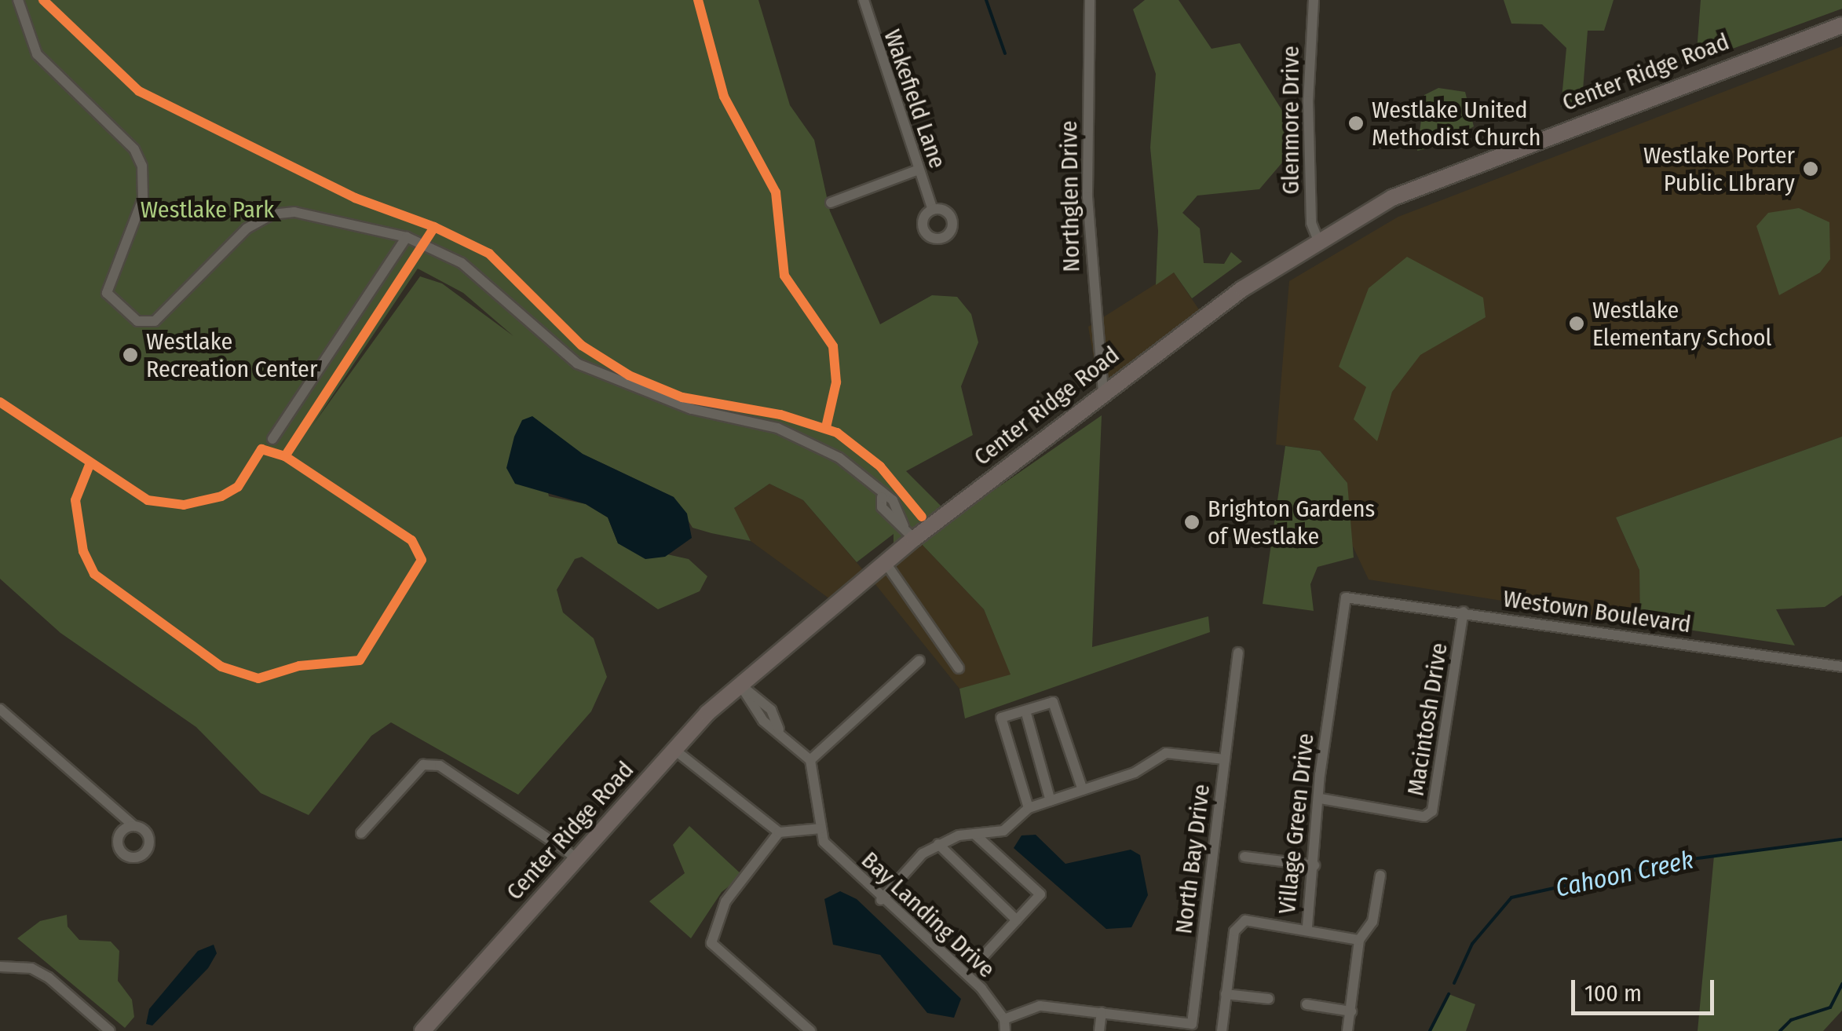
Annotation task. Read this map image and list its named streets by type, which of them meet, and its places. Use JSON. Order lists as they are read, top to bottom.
{
  "streets": {
    "main road": ["Center Ridge Road"],
    "street": [
      "Wakefield Lane",
      "Glenmore Drive",
      "Northglen Drive",
      "Westown Boulevard",
      "Macintosh Drive",
      "Village Green Drive",
      "North Bay Drive",
      "Bay Landing Drive"
    ]
  },
  "crossings": [
    ["Center Ridge Road", "Glenmore Drive"],
    ["Center Ridge Road", "Northglen Drive"],
    ["Westown Boulevard", "Macintosh Drive"],
    ["Westown Boulevard", "Village Green Drive"],
    ["Macintosh Drive", "Village Green Drive"],
    ["North Bay Drive", "Bay Landing Drive"]
  ],
  "water": ["Cahoon Creek"],
  "parks": ["Westlake Park"],
  "places": [
    "Westlake United Methodist Church",
    "Westlake Porter Public LIbrary",
    "Westlake Elementary School",
    "Westlake Recreation Center",
    "Brighton Gardens of Westlake"
  ],
  "scale_bar": "100 m"
}
